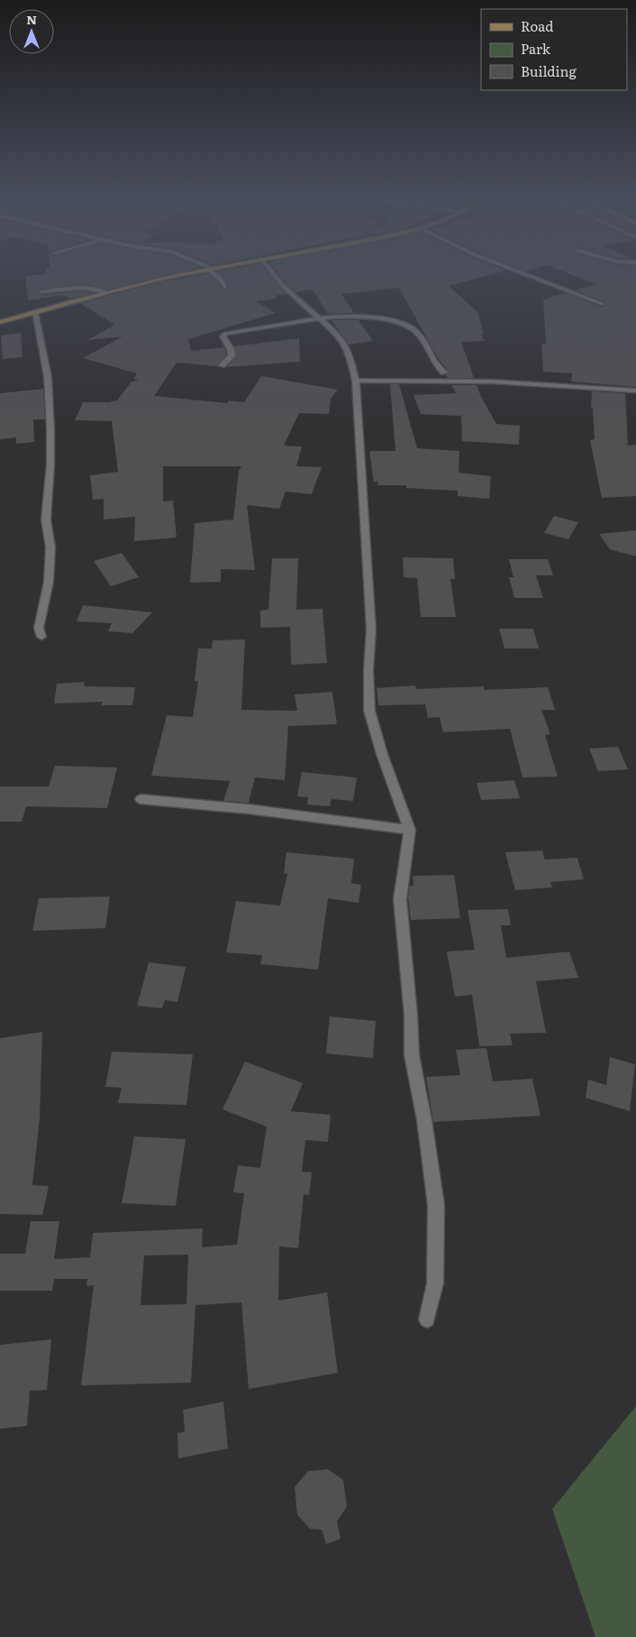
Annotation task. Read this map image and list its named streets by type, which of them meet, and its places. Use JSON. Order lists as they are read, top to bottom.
{
  "legend": ["Road", "Park", "Building"],
  "north": "top"
}
